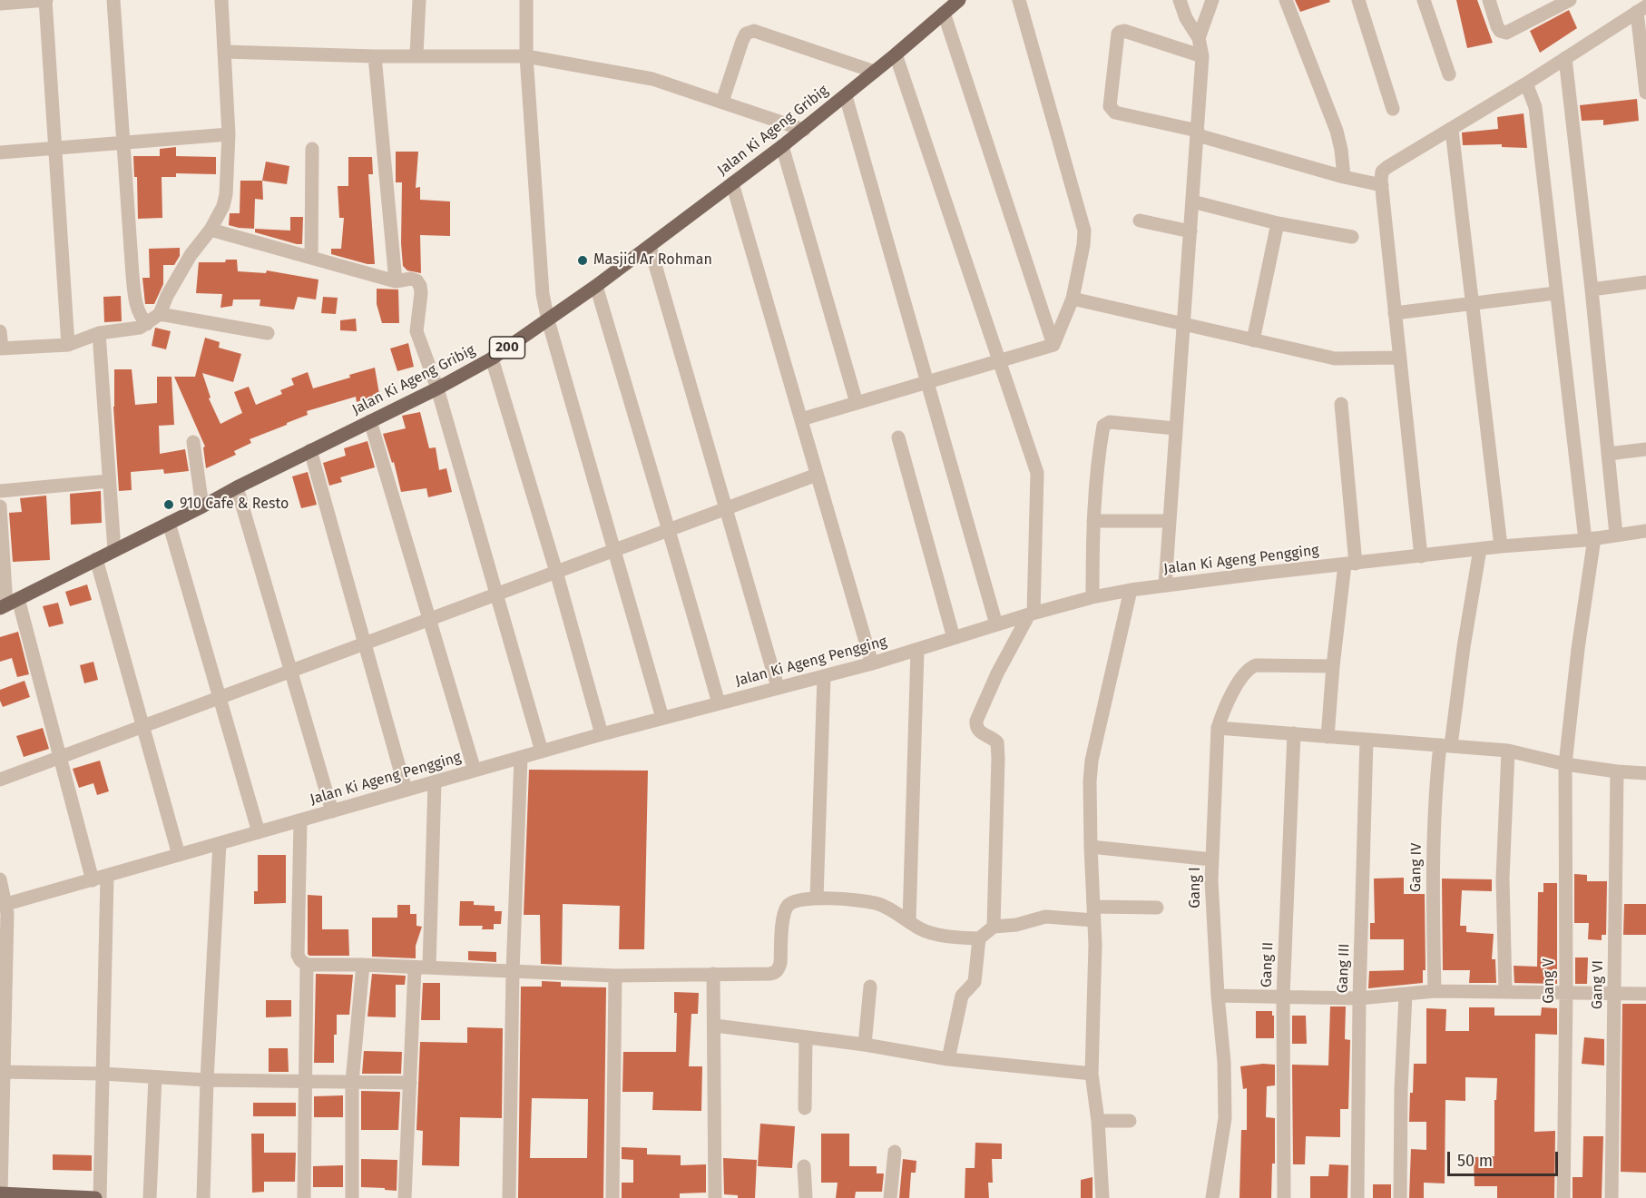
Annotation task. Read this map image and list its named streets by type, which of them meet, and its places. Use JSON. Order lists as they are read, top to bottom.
{
  "streets": {
    "main road": ["Jalan Ki Ageng Gribig", "200"],
    "street": [
      "Jalan Ki Ageng Pengging",
      "Gang IV",
      "Gang I",
      "Gang II",
      "Gang III",
      "Gang V",
      "Gang VI"
    ]
  },
  "crossings": [
    ["Jalan Ki Ageng Pengging", "Gang IV"],
    ["Jalan Ki Ageng Pengging", "Gang V"]
  ],
  "places": ["Masjid Ar Rohman", "910 Cafe & Resto"],
  "scale_bar": "50 m"
}
